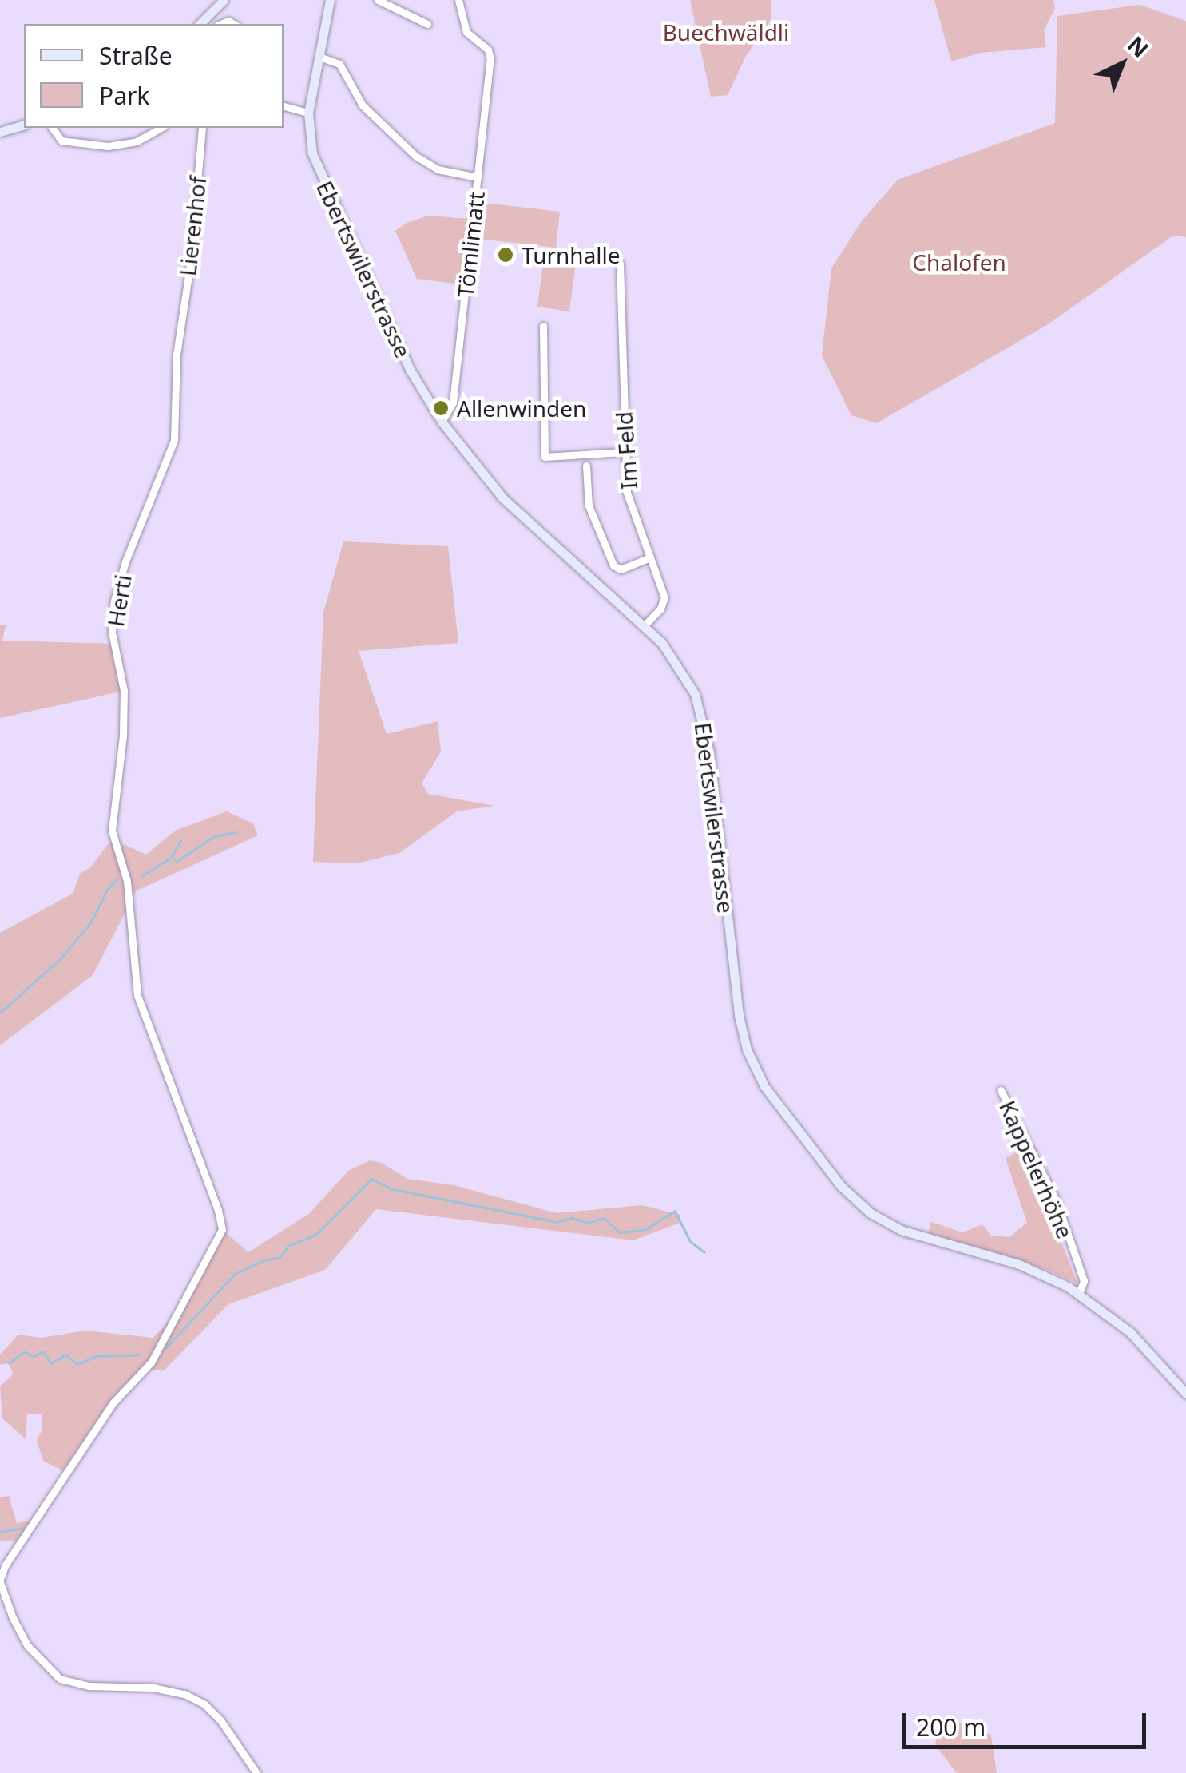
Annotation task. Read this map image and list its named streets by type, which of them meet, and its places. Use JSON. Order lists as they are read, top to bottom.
{
  "streets": {
    "street": [
      "Lierenhof",
      "Tömlimatt",
      "Ebertswilerstrasse",
      "Im Feld",
      "Herti",
      "Kappelerhöhe"
    ]
  },
  "crossings": [
    ["Lierenhof", "Herti"],
    ["Tömlimatt", "Ebertswilerstrasse"],
    ["Ebertswilerstrasse", "Im Feld"],
    ["Ebertswilerstrasse", "Kappelerhöhe"]
  ],
  "parks": ["Buechwäldli", "Chalofen"],
  "places": ["Turnhalle", "Allenwinden"],
  "legend": ["Straße", "Park"],
  "scale_bar": "200 m",
  "north": "top right"
}
